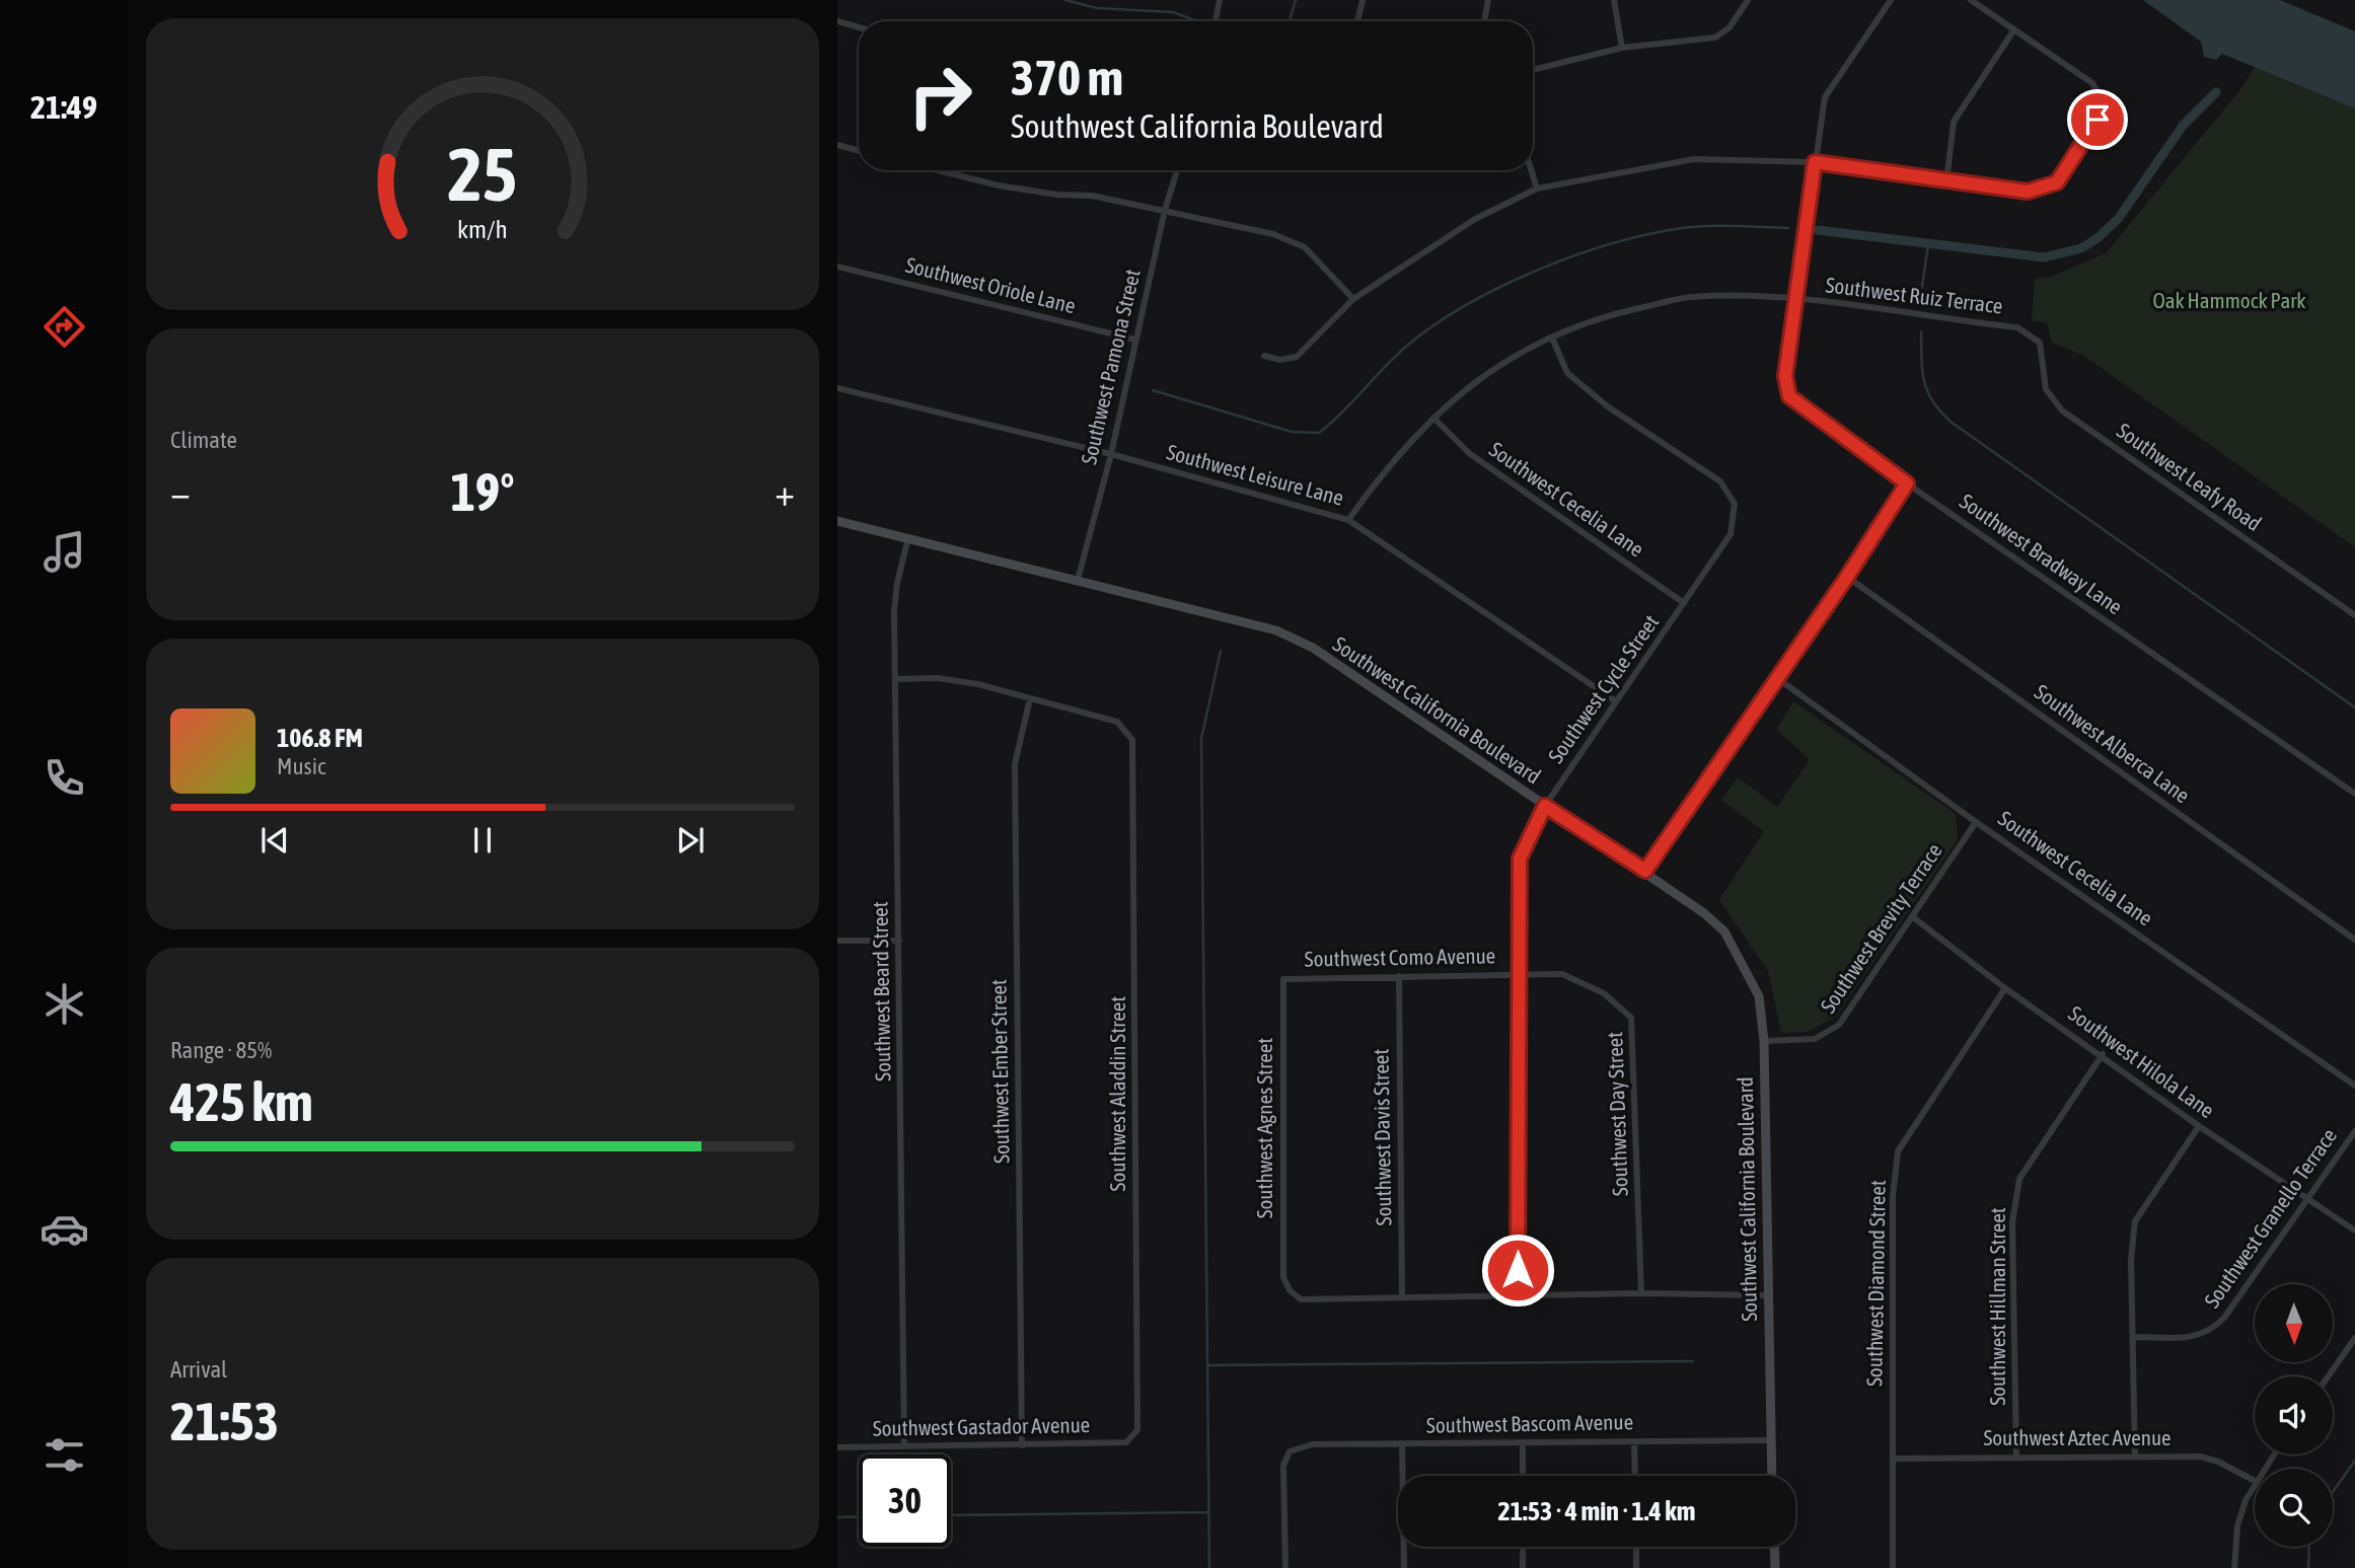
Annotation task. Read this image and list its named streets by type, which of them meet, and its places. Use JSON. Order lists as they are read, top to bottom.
{
  "streets": {
    "street": [
      "Southwest Oriole Lane",
      "Southwest Ruiz Terrace",
      "Southwest Pamona Street",
      "Southwest Leisure Lane",
      "Southwest Leafy Road",
      "Southwest Cecelia Lane",
      "Southwest Bradway Lane",
      "Southwest Cycle Street",
      "Southwest California Boulevard",
      "Southwest Alberca Lane",
      "Southwest Brevity Terrace",
      "Southwest Como Avenue",
      "Southwest Beard Street",
      "Southwest Hilola Lane",
      "Southwest Ember Street",
      "Southwest Aladdin Street",
      "Southwest Day Street",
      "Southwest Agnes Street",
      "Southwest Davis Street",
      "Southwest Granello Terrace",
      "Southwest Diamond Street",
      "Southwest Hillman Street",
      "Southwest Bascom Avenue",
      "Southwest Gastador Avenue",
      "Southwest Aztec Avenue"
    ]
  },
  "crossings": [
    ["Southwest Oriole Lane", "Southwest Pamona Street"],
    ["Southwest Ruiz Terrace", "Southwest Leisure Lane"],
    ["Southwest Ruiz Terrace", "Southwest Leafy Road"],
    ["Southwest Ruiz Terrace", "Southwest Cecelia Lane"],
    ["Southwest Ruiz Terrace", "Southwest Bradway Lane"],
    ["Southwest Ruiz Terrace", "Southwest Cycle Street"],
    ["Southwest Pamona Street", "Southwest Leisure Lane"],
    ["Southwest Pamona Street", "Southwest California Boulevard"],
    ["Southwest Leisure Lane", "Southwest Cycle Street"],
    ["Southwest Cecelia Lane", "Southwest Cycle Street"],
    ["Southwest Cecelia Lane", "Southwest Brevity Terrace"],
    ["Southwest Cycle Street", "Southwest California Boulevard"],
    ["Southwest Cycle Street", "Southwest Como Avenue"],
    ["Southwest Cycle Street", "Southwest Day Street"],
    ["Southwest California Boulevard", "Southwest Brevity Terrace"],
    ["Southwest California Boulevard", "Southwest Beard Street"],
    ["Southwest California Boulevard", "Southwest Bascom Avenue"],
    ["Southwest Brevity Terrace", "Southwest Hilola Lane"],
    ["Southwest Como Avenue", "Southwest Day Street"],
    ["Southwest Como Avenue", "Southwest Agnes Street"],
    ["Southwest Como Avenue", "Southwest Davis Street"],
    ["Southwest Beard Street", "Southwest Gastador Avenue"],
    ["Southwest Hilola Lane", "Southwest Granello Terrace"],
    ["Southwest Hilola Lane", "Southwest Diamond Street"],
    ["Southwest Hilola Lane", "Southwest Hillman Street"],
    ["Southwest Ember Street", "Southwest Aladdin Street"],
    ["Southwest Ember Street", "Southwest Gastador Avenue"],
    ["Southwest Aladdin Street", "Southwest Gastador Avenue"],
    ["Southwest Agnes Street", "Southwest Davis Street"],
    ["Southwest Diamond Street", "Southwest Aztec Avenue"],
    ["Southwest Hillman Street", "Southwest Aztec Avenue"]
  ],
  "parks": ["Oak Hammock Park"],
  "north": "bottom",
  "page": {
    "tabs": "21:49",
    "turn": ["370 m", "Southwest California Boulevard"],
    "tile": [
      "Climate",
      ["Range · 85%", "425 km"],
      ["Arrival", "21:53"]
    ],
    "heat": ["−", "19°", "+"],
    "song": ["106.8 FM", "Music"],
    "limit": "30",
    "trip": "21:53 · 4 min · 1.4 km",
    "gauge": ["25", "km/h"]
  }
}
